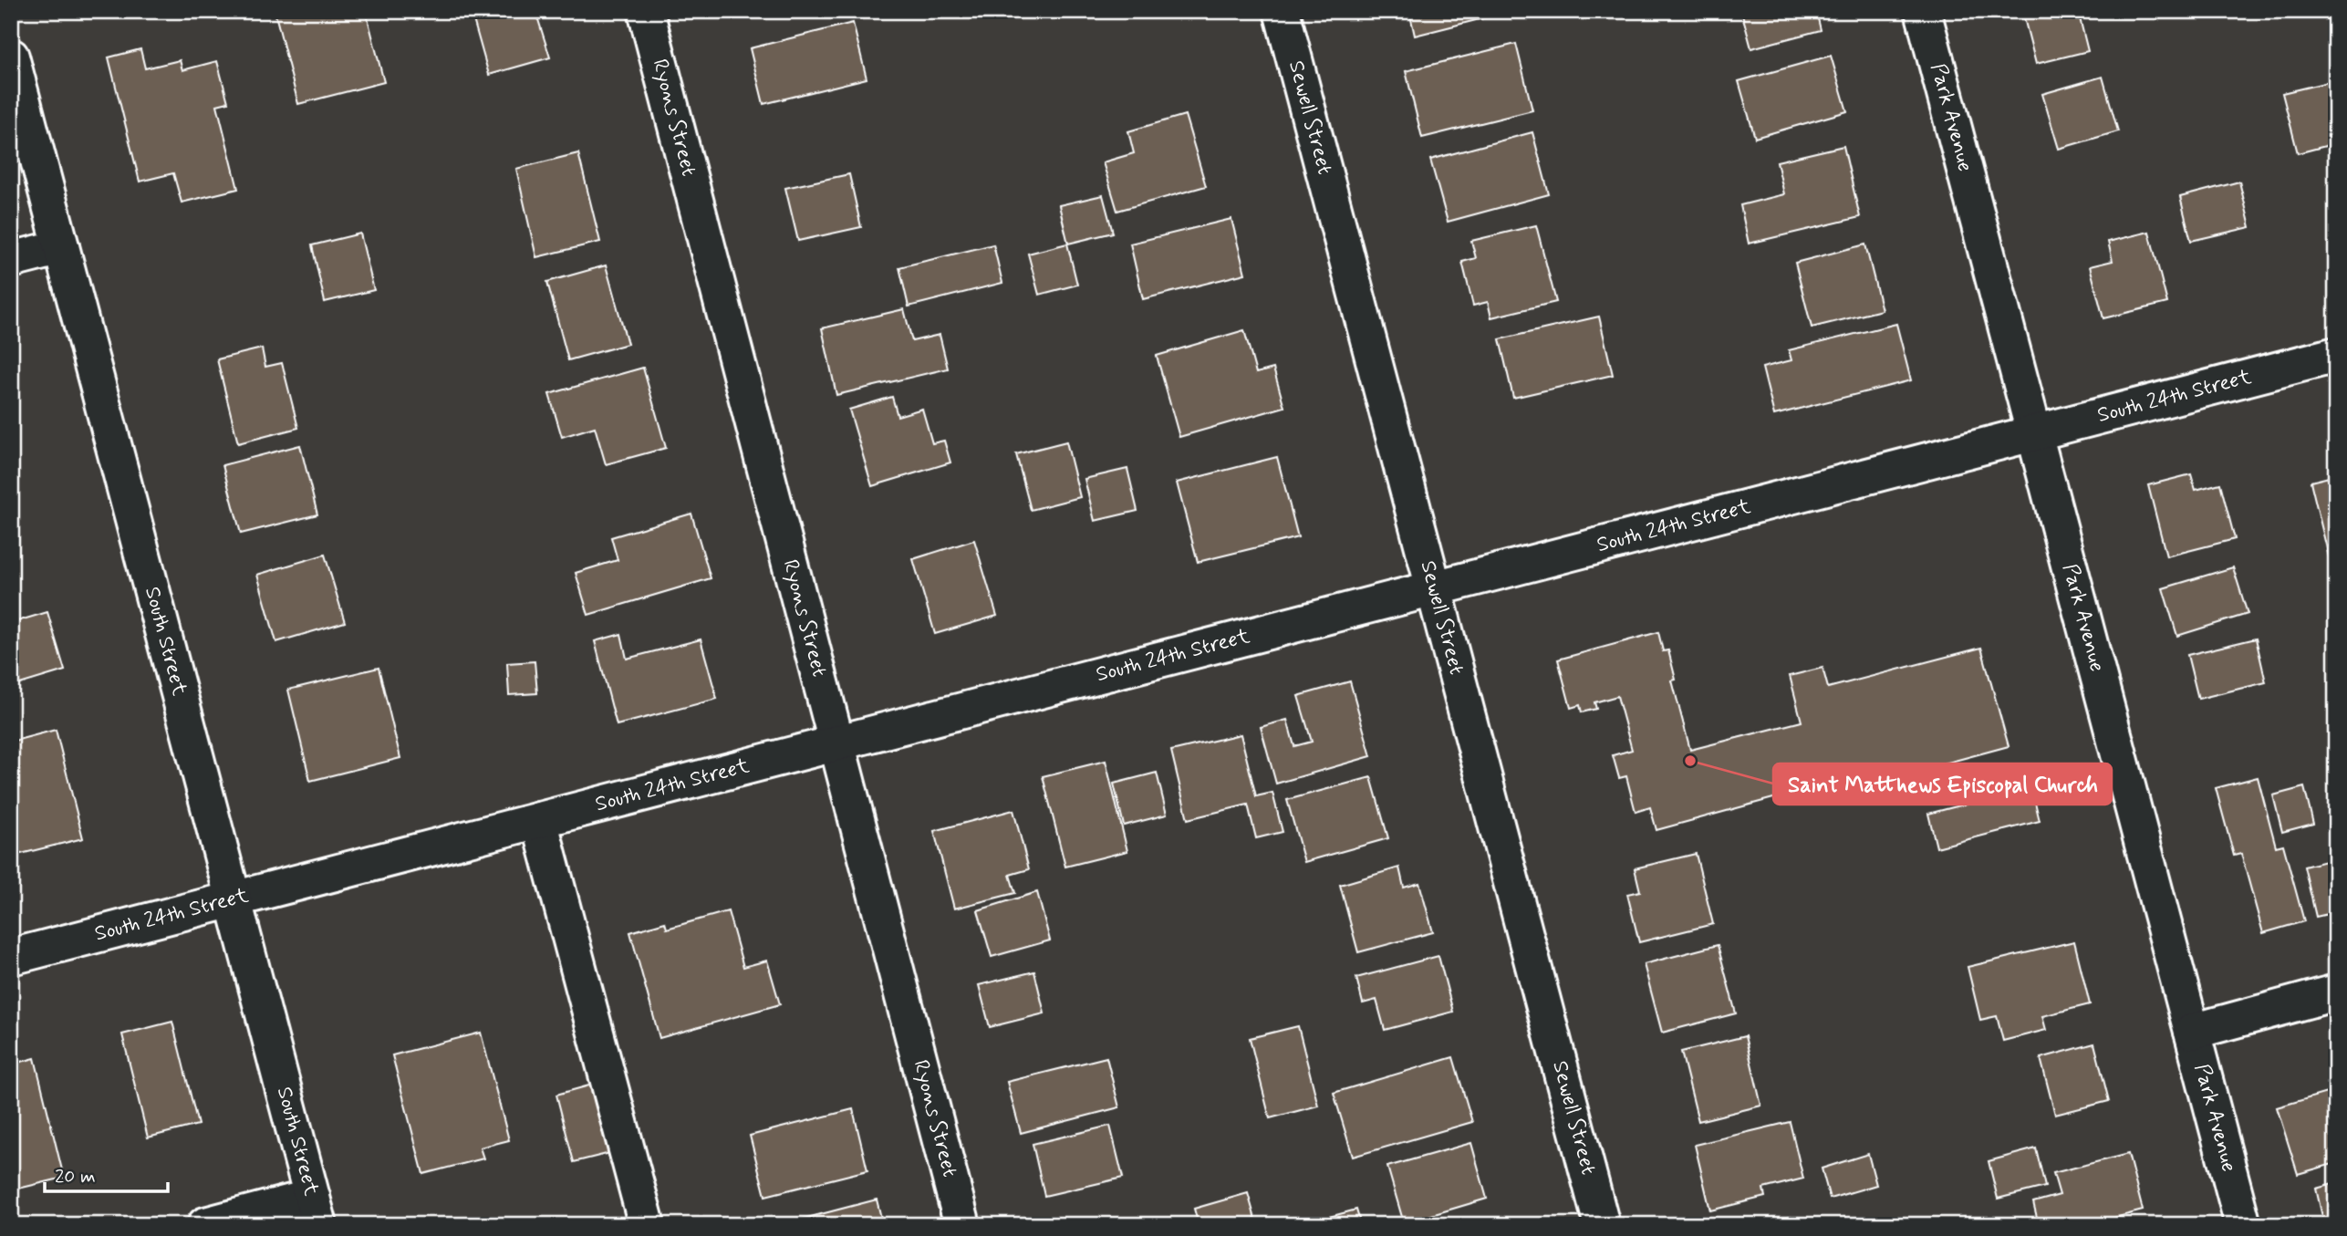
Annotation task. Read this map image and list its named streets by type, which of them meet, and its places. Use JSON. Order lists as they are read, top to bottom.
{
  "streets": {
    "street": [
      "Ryons Street",
      "Sewell Street",
      "Park Avenue",
      "South 24th Street",
      "South Street"
    ]
  },
  "crossings": [
    ["Ryons Street", "South 24th Street"],
    ["Sewell Street", "South 24th Street"],
    ["Park Avenue", "South 24th Street"],
    ["South 24th Street", "South Street"]
  ],
  "places": ["Saint Matthews Episcopal Church"],
  "scale_bar": "20 m"
}
